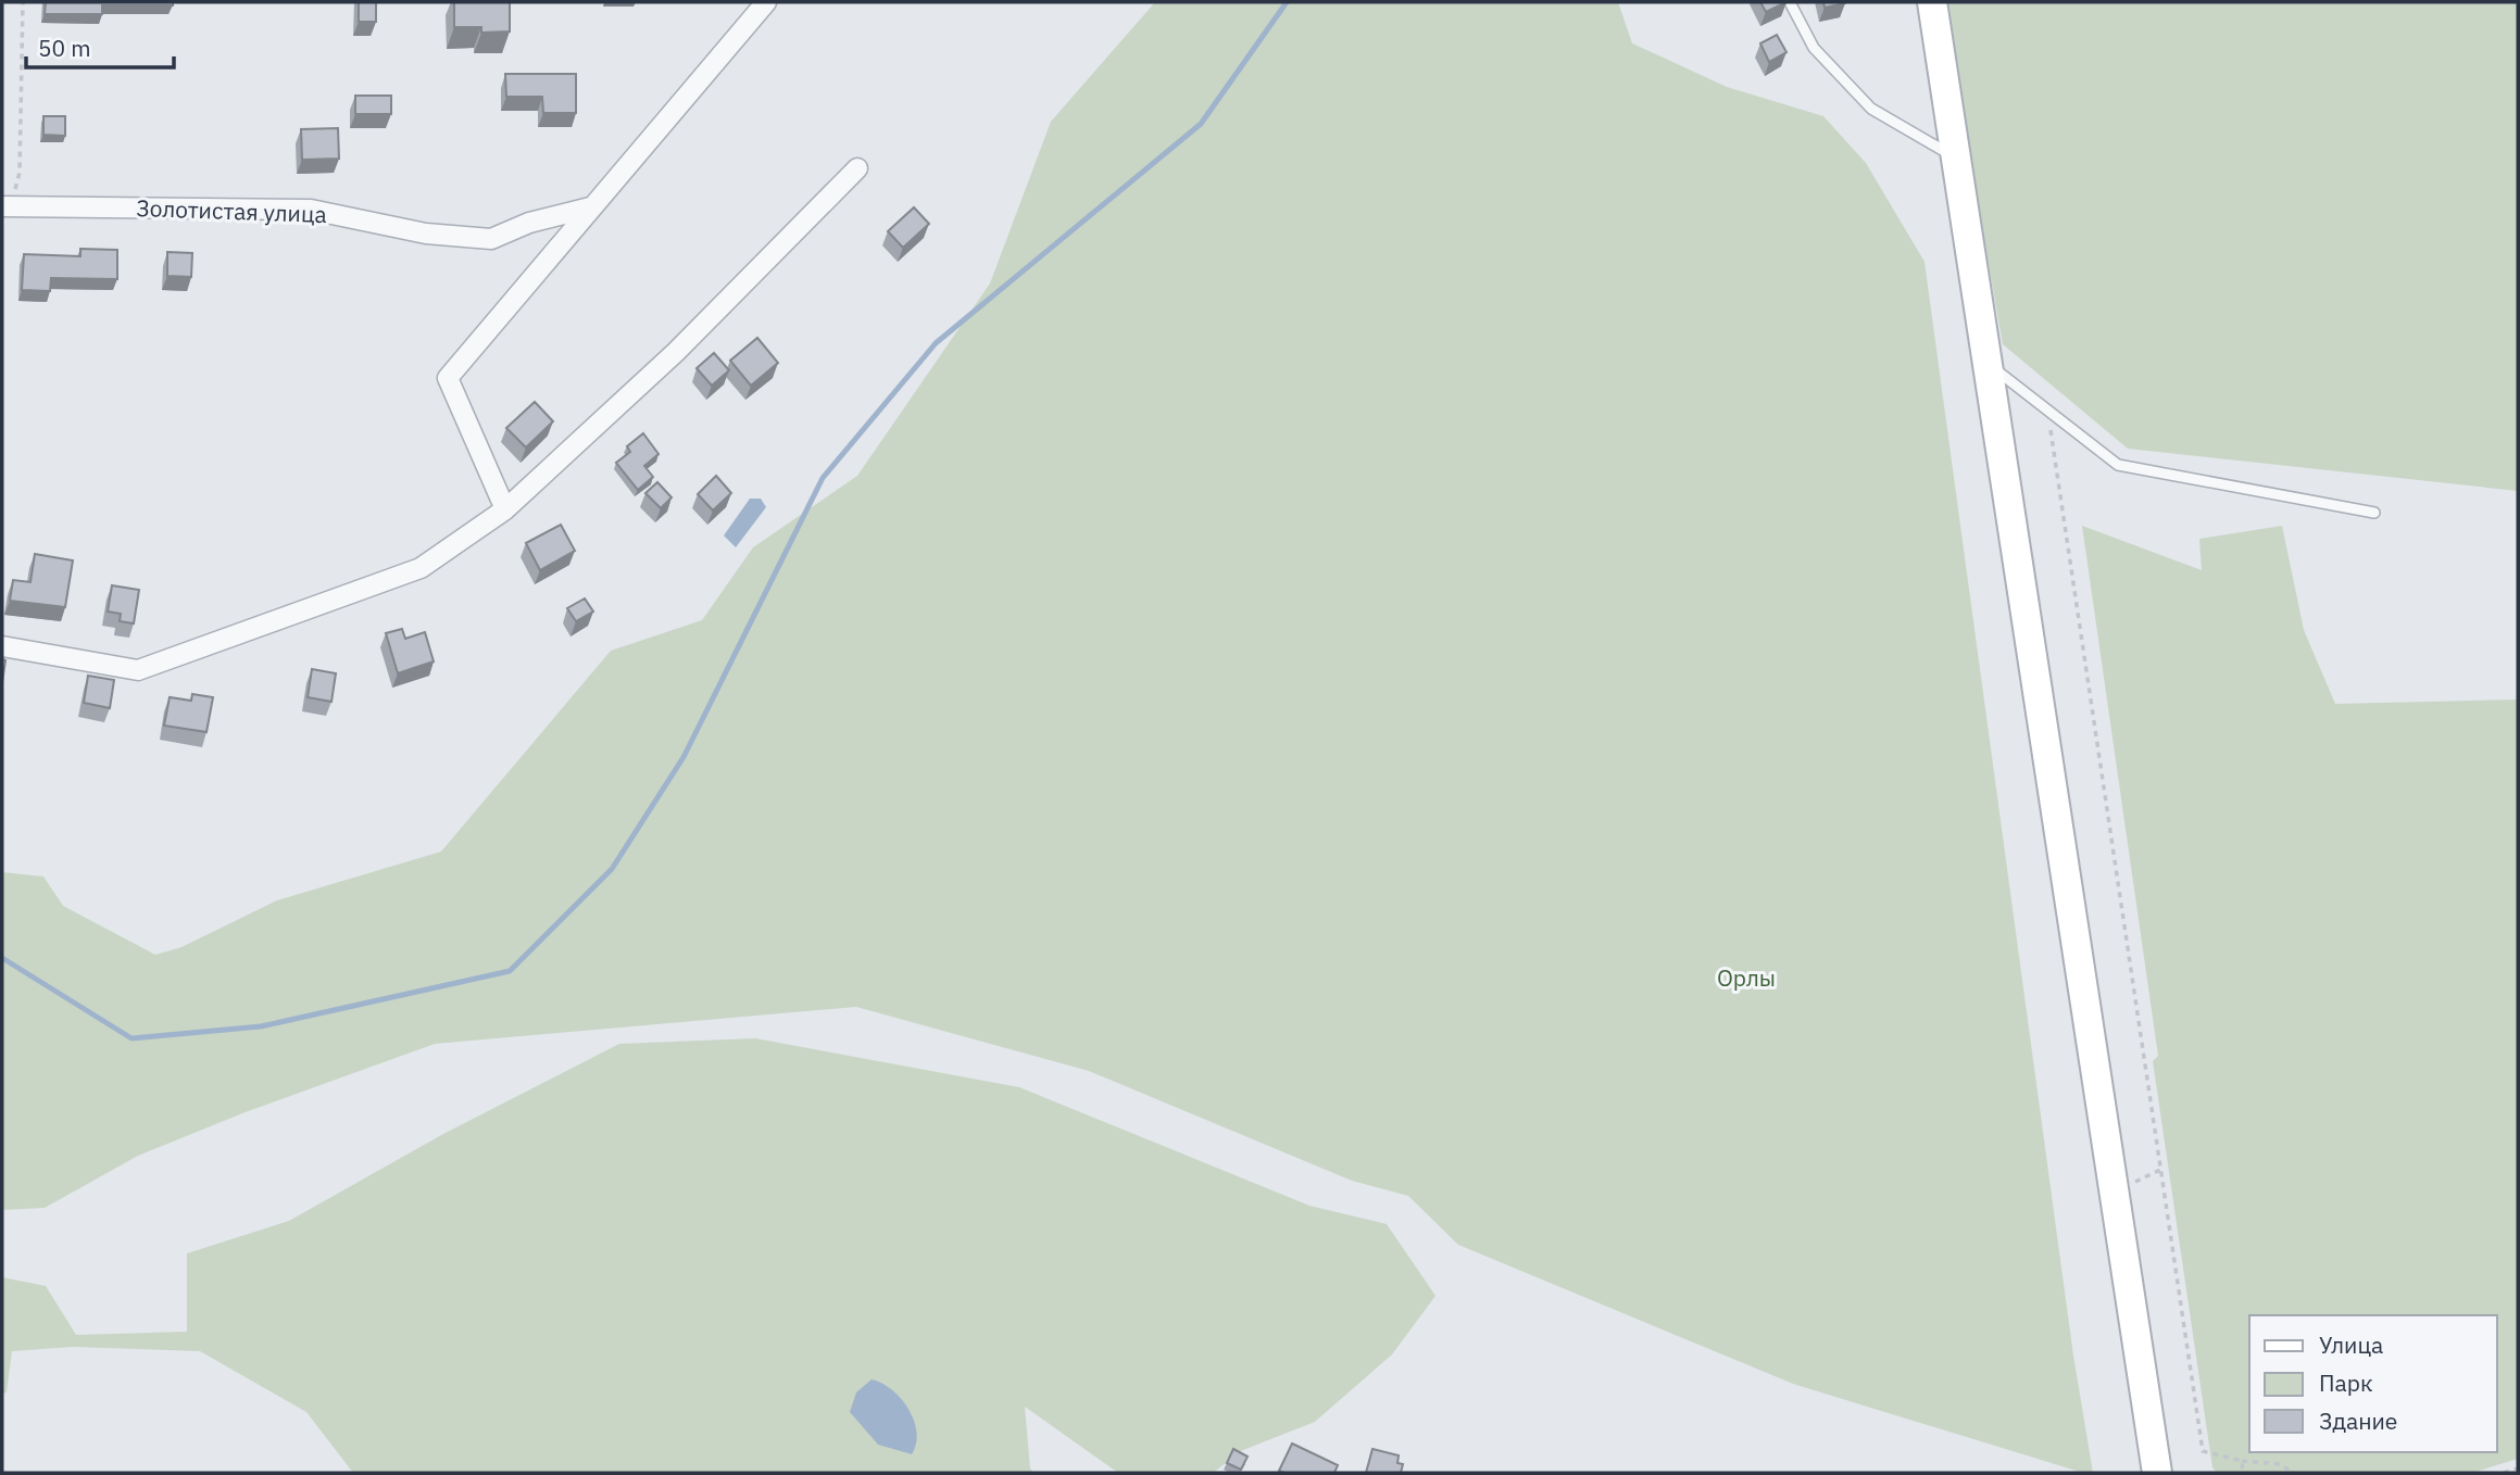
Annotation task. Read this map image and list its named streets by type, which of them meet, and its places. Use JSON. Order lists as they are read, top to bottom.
{
  "streets": {
    "street": ["Золотистая улица"]
  },
  "parks": ["Орлы"],
  "legend": ["Улица", "Парк", "Здание"],
  "scale_bar": "50 m"
}
